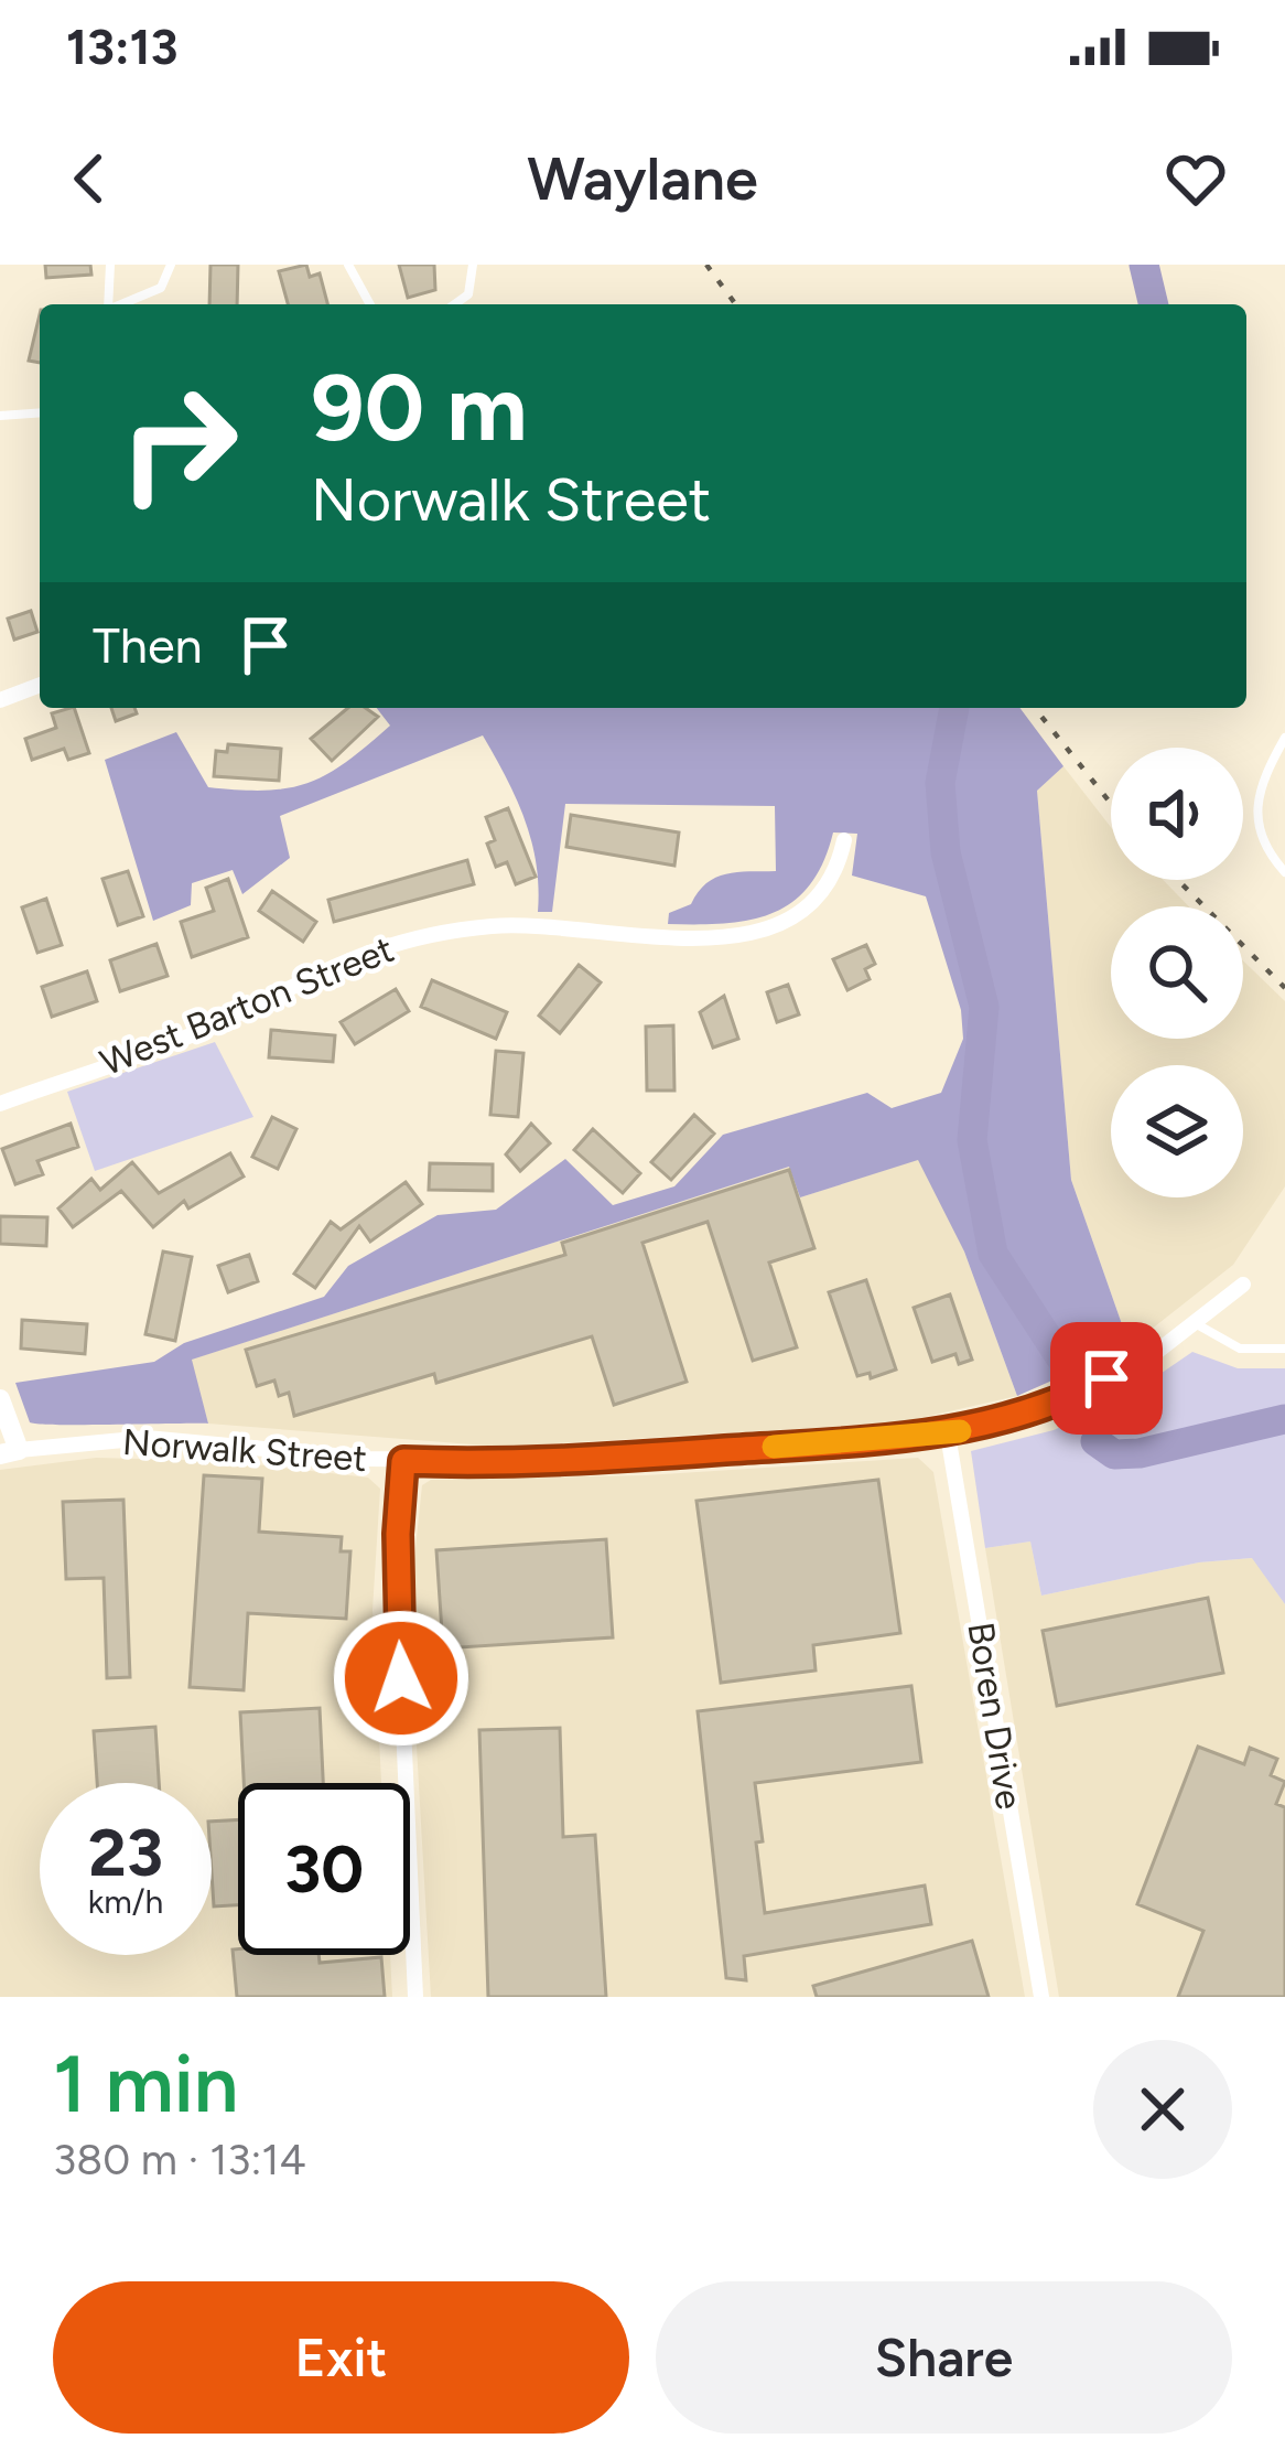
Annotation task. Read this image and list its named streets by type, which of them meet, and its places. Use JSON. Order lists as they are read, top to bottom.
{
  "streets": {
    "street": ["West Barton Street", "Norwalk Street", "Boren Drive"]
  },
  "crossings": [
    ["Norwalk Street", "Boren Drive"]
  ],
  "page": {
    "status": "13:13",
    "header": "Waylane",
    "turn": ["90 m", "Norwalk Street"],
    "then": "Then",
    "speed": "23 km/h",
    "limit": "30",
    "heading": ["1 min", "380 m · 13:14"],
    "buttons": ["Exit", "Share"]
  }
}
